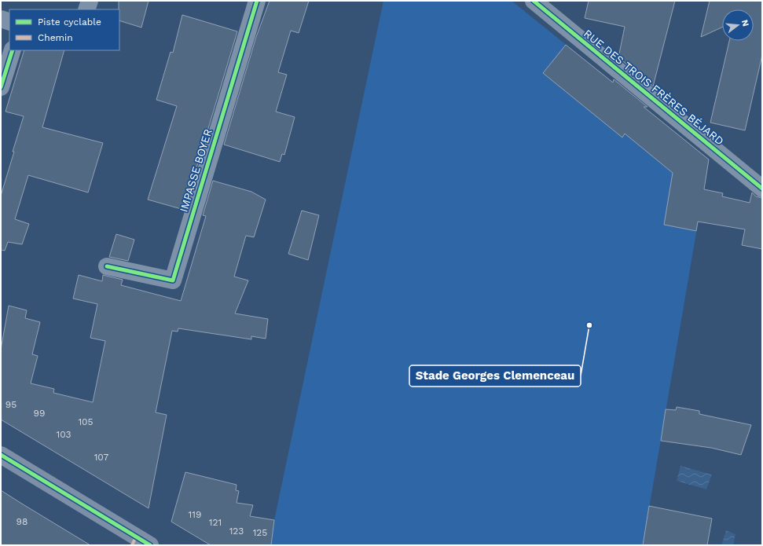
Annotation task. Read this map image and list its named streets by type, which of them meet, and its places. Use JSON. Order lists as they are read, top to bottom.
{
  "streets": {
    "street": ["RUE DES TROIS FRÈRES BÉJARD", "IMPASSE BOYER"]
  },
  "places": ["Stade Georges Clemenceau"],
  "house_numbers": [
    "95",
    "99",
    "105",
    "103",
    "107",
    "119",
    "98",
    "121",
    "123",
    "125"
  ],
  "legend": ["Piste cyclable", "Chemin"],
  "north": "right"
}
